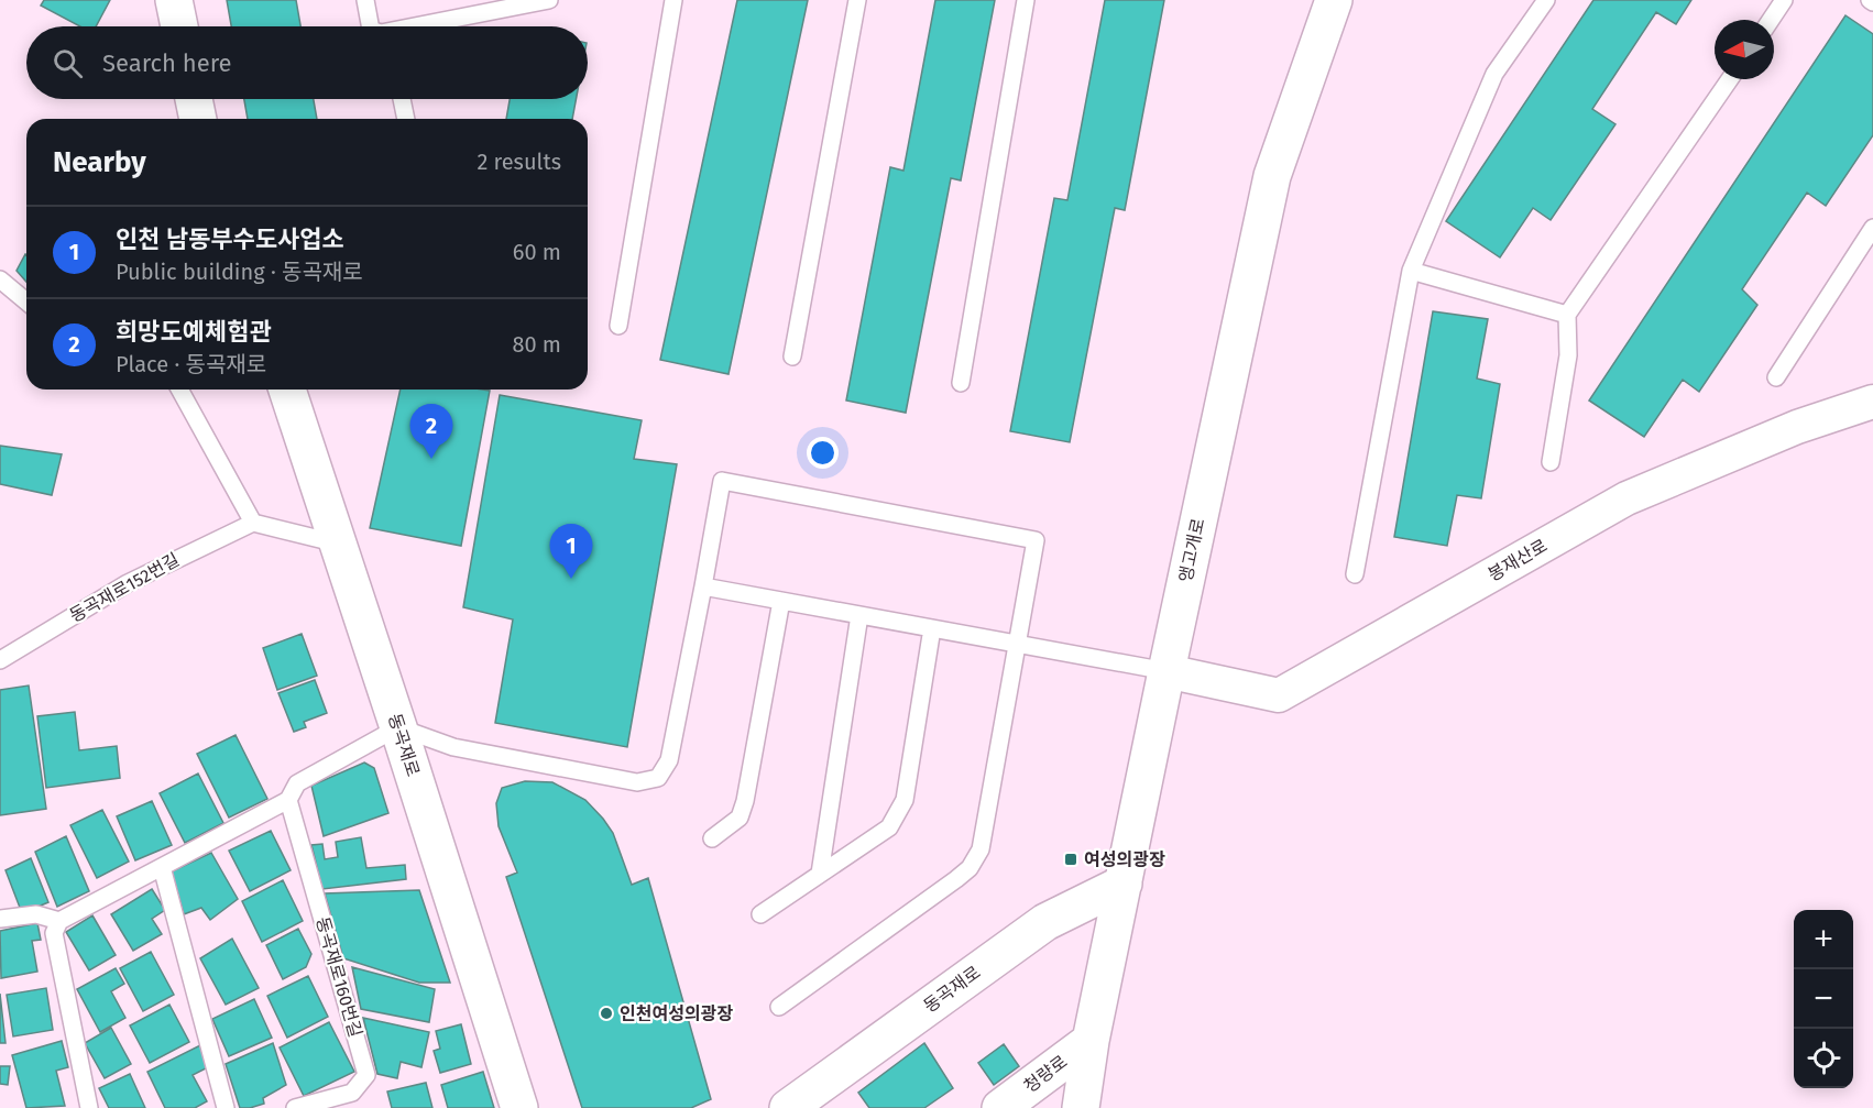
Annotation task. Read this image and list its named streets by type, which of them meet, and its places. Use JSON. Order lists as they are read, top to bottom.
{
  "streets": {
    "street": [
      "앵고개로",
      "봉재산로",
      "동곡재로",
      "청량로"
    ],
    "lane": ["동곡재로152번길", "동곡재로160번길"]
  },
  "crossings": [
    ["앵고개로", "봉재산로"],
    ["앵고개로", "동곡재로"],
    ["앵고개로", "청량로"]
  ],
  "places": {
    "transit": ["여성의광장"],
    "other": ["인천여성의광장"]
  },
  "north": "left",
  "page": {
    "search": "Search here",
    "heading": ["Nearby", "2 results"],
    "list": [
      {
        "mark": "1",
        "name": "인천 남동부수도사업소",
        "note": "Public building · 동곡재로",
        "value": "60 m"
      },
      {
        "mark": "2",
        "name": "희망도예체험관",
        "note": "Place · 동곡재로",
        "value": "80 m"
      }
    ],
    "pins": ["2", "1"],
    "map_buttons": ["+", "−"]
  }
}
